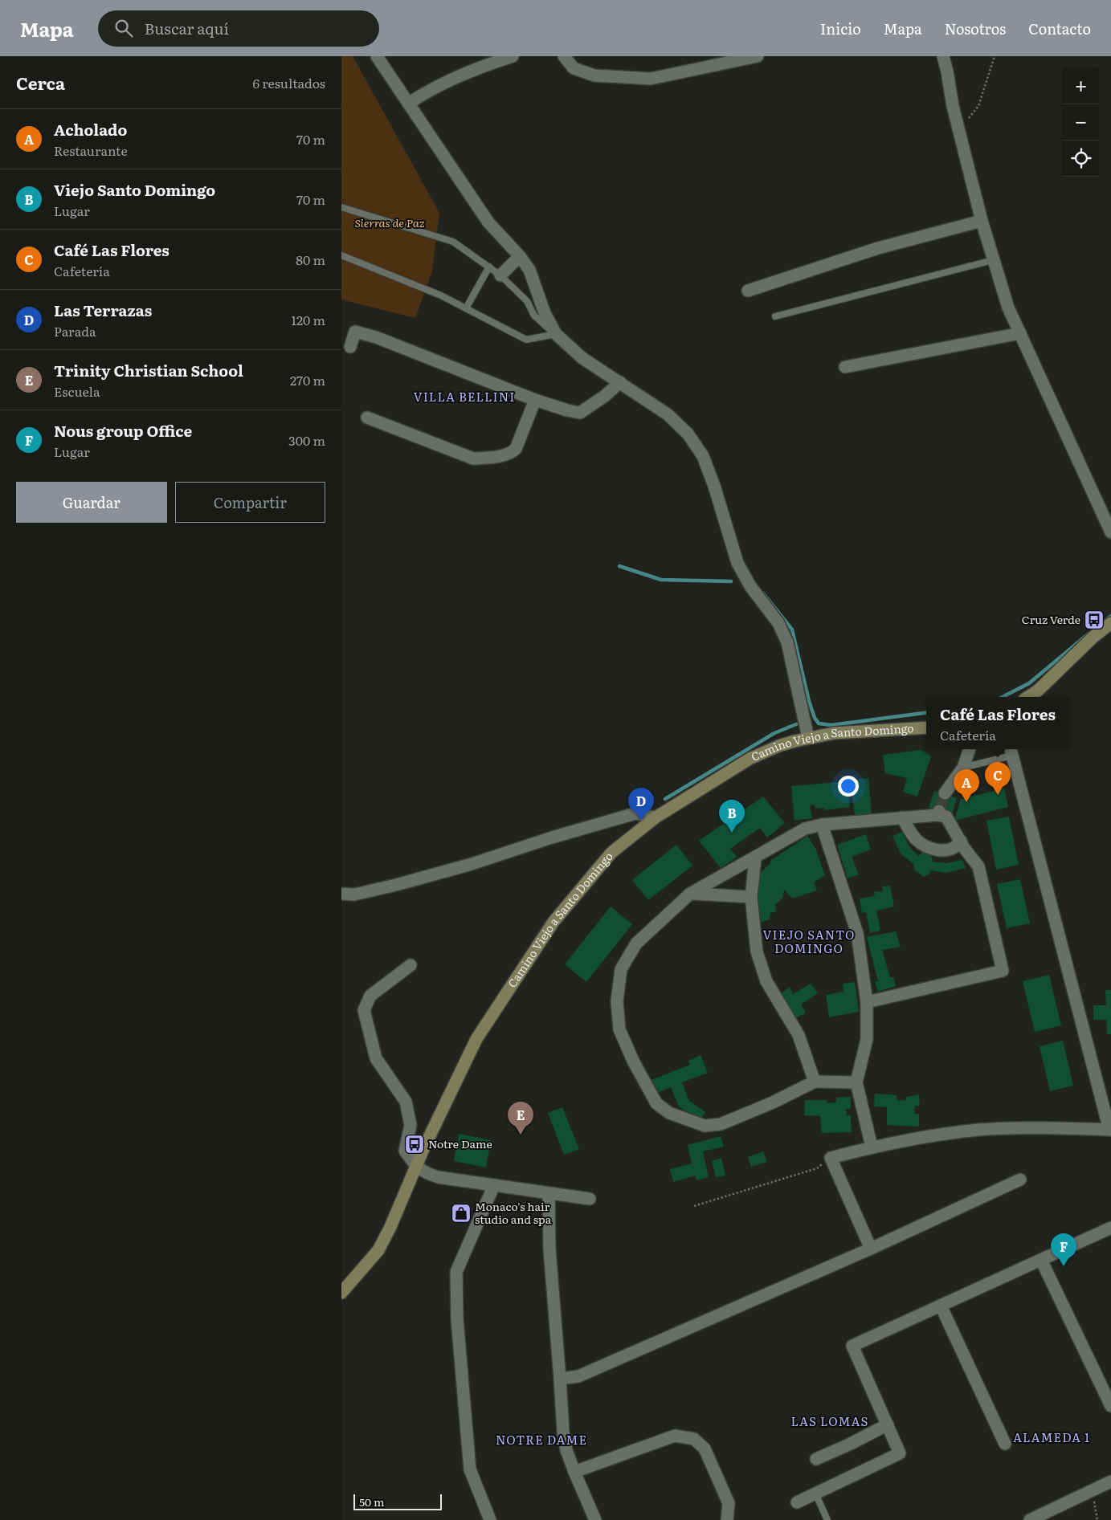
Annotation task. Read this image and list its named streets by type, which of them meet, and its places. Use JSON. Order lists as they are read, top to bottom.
{
  "streets": {
    "street": ["Camino Viejo a Santo Domingo"]
  },
  "districts": [
    "VILLA BELLINI",
    "VIEJO SANTO DOMINGO",
    "LAS LOMAS",
    "ALAMEDA 1",
    "NOTRE DAME"
  ],
  "parks": ["Sierras de Paz"],
  "places": {
    "bus stop": ["Cruz Verde", "Notre Dame"],
    "shop": ["Monaco's hair studio and spa"]
  },
  "scale_bar": "50 m",
  "page": {
    "header": "Mapa",
    "search": "Buscar aquí",
    "nav": [
      "Inicio",
      "Mapa",
      "Nosotros",
      "Contacto"
    ],
    "heading": ["Cerca", "6 resultados"],
    "map_buttons": ["+", "−"],
    "list": [
      {
        "mark": "A",
        "name": "Acholado",
        "note": "Restaurante",
        "value": "70 m"
      },
      {
        "mark": "B",
        "name": "Viejo Santo Domingo",
        "note": "Lugar",
        "value": "70 m"
      },
      {
        "mark": "C",
        "name": "Café Las Flores",
        "note": "Cafetería",
        "value": "80 m"
      },
      {
        "mark": "D",
        "name": "Las Terrazas",
        "note": "Parada",
        "value": "120 m"
      },
      {
        "mark": "E",
        "name": "Trinity Christian School",
        "note": "Escuela",
        "value": "270 m"
      },
      {
        "mark": "F",
        "name": "Nous group Office",
        "note": "Lugar",
        "value": "300 m"
      }
    ],
    "buttons": ["Guardar", "Compartir"],
    "popup": ["Café Las Flores", "Cafetería"],
    "pins": [
      "C",
      "A",
      "D",
      "B",
      "E",
      "F"
    ],
    "scale": "50 m"
  }
}
